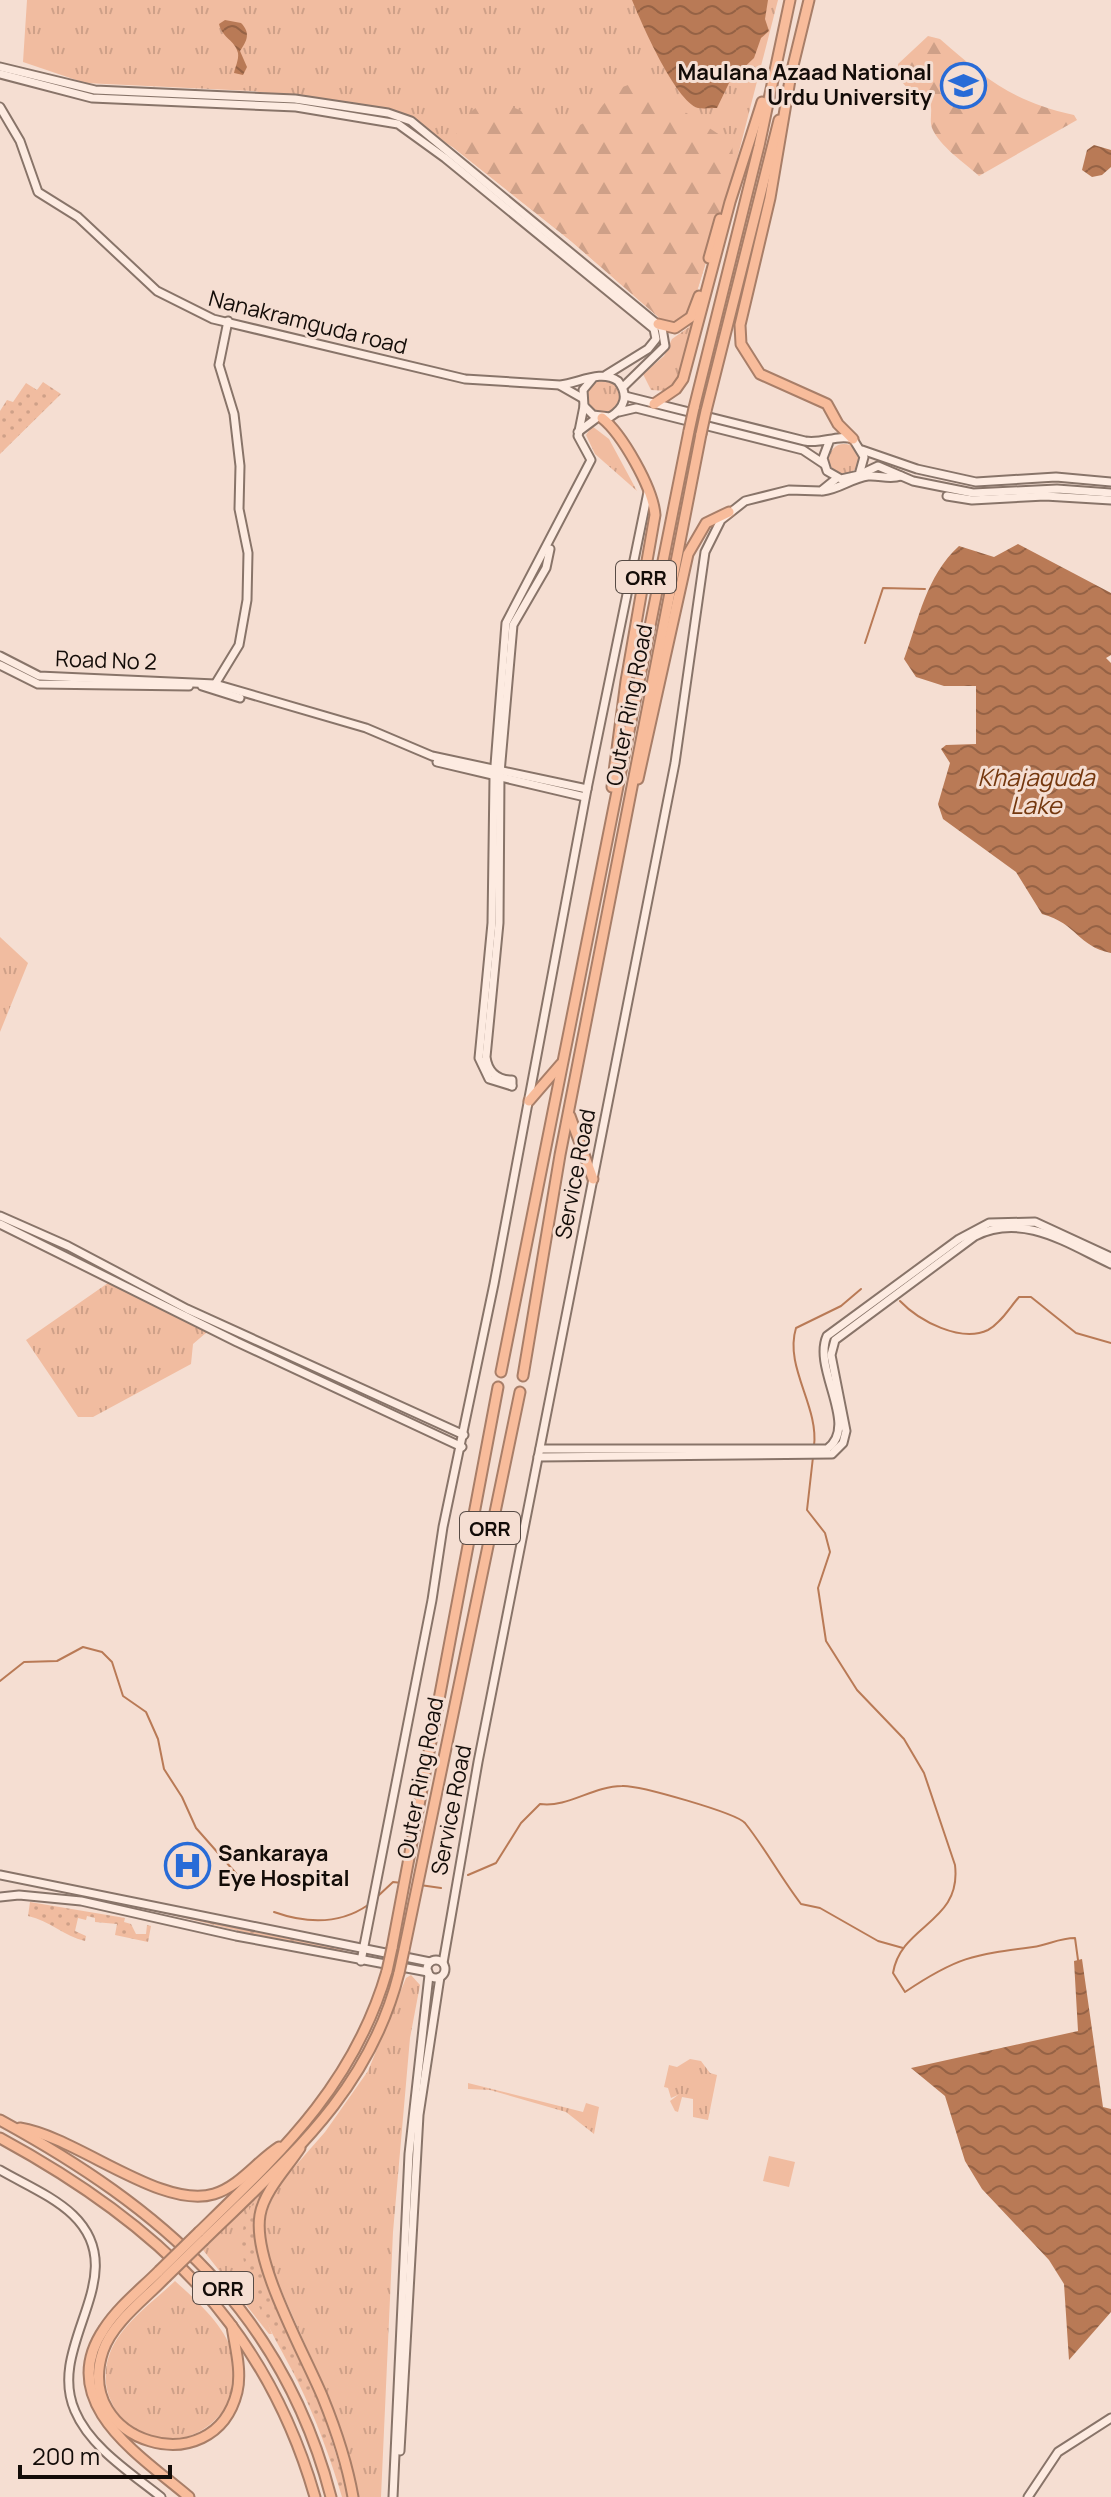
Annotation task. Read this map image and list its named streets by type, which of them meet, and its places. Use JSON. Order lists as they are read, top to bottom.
{
  "streets": {
    "highway": ["ORR", "Outer Ring Road"],
    "main road": ["Nanakramguda road", "Road No 2", "Service Road"]
  },
  "crossings": [
    ["ORR", "Outer Ring Road"],
    ["ORR", "Service Road"]
  ],
  "water": ["Khajaguda Lake"],
  "places": {
    "school or university": ["Maulana Azaad National Urdu University"],
    "hospital": ["Sankaraya Eye Hospital"]
  },
  "scale_bar": "200 m"
}
